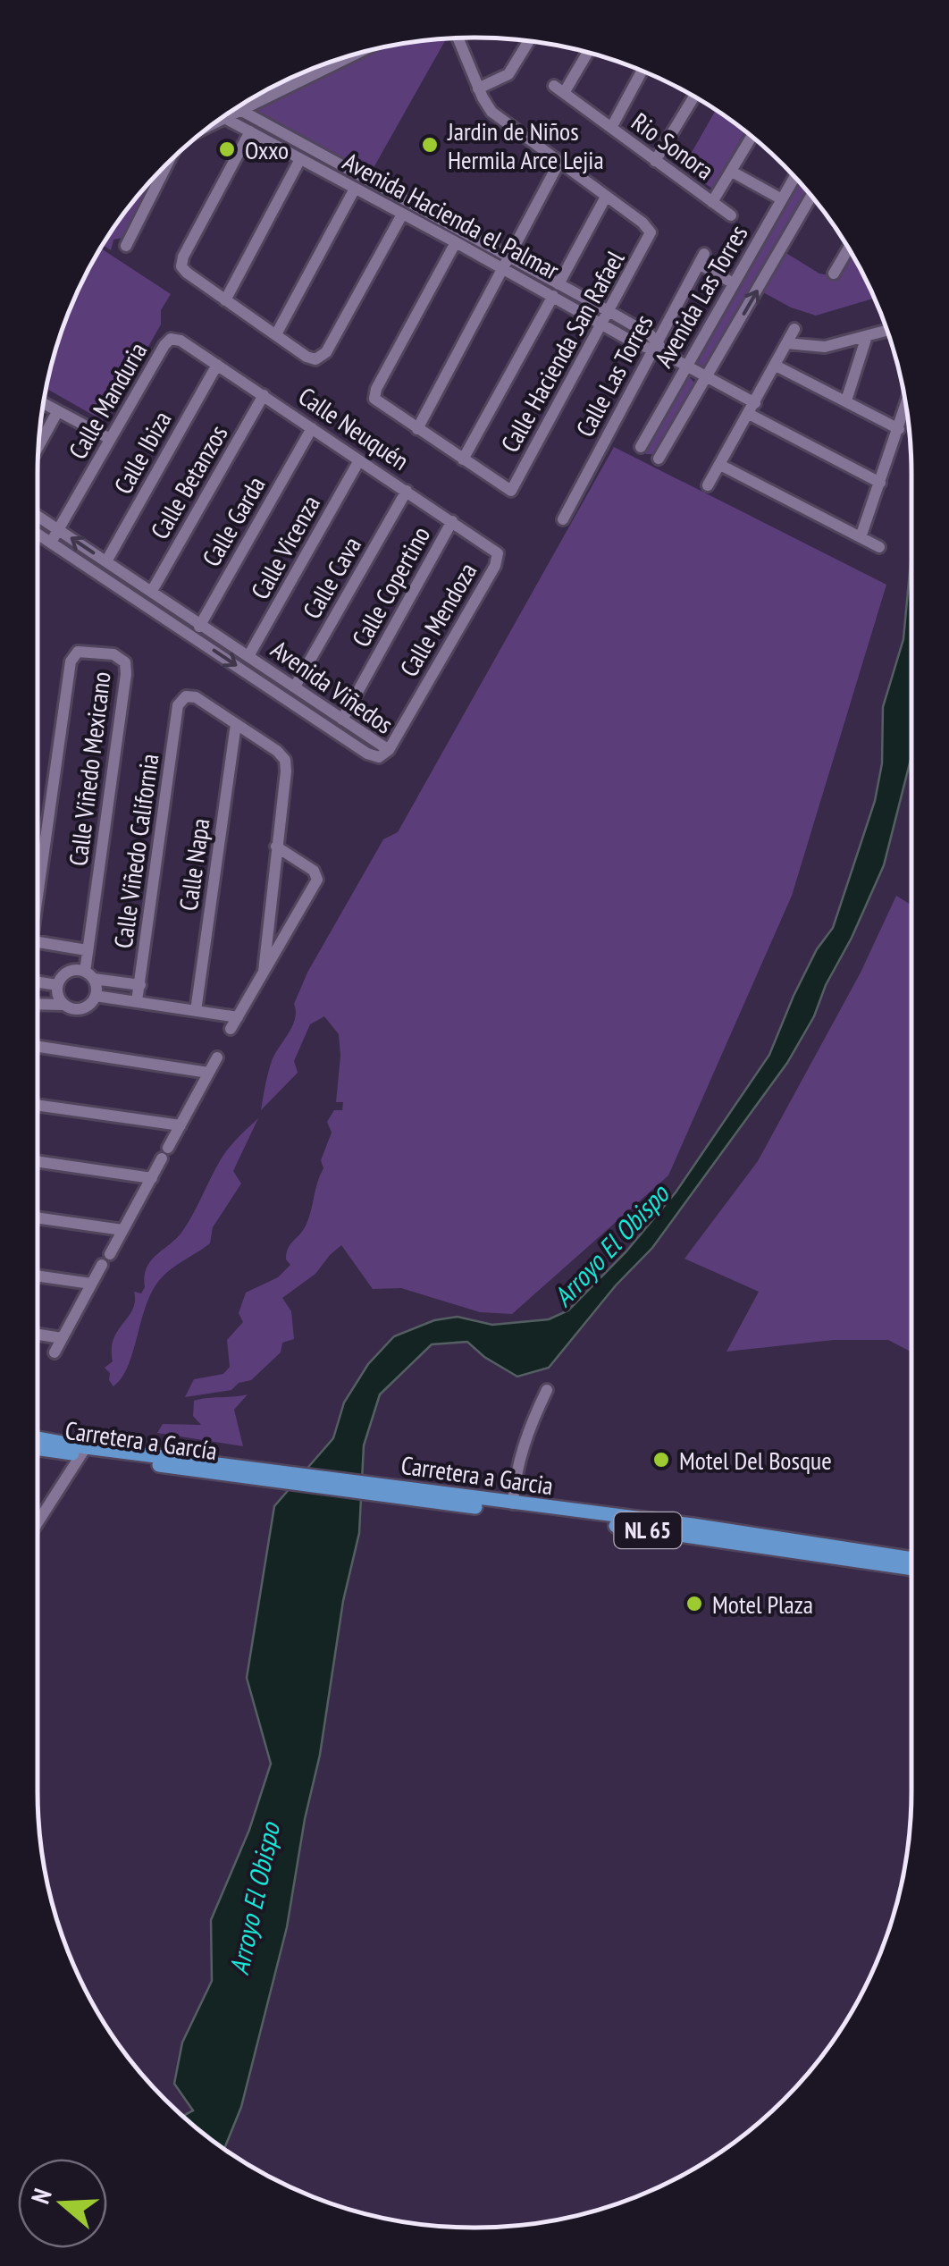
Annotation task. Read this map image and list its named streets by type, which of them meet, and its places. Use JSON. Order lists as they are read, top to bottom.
{
  "streets": {
    "main road": ["Carretera a García", "Carretera a Garcia", "NL 65"],
    "street": [
      "Rio Sonora",
      "Avenida Hacienda el Palmar",
      "Avenida Las Torres",
      "Calle Hacienda San Rafael",
      "Calle Las Torres",
      "Calle Manduria",
      "Calle Neuquén",
      "Calle Ibiza",
      "Calle Betanzos",
      "Calle Garda",
      "Calle Vicenza",
      "Calle Cava",
      "Calle Copertino",
      "Calle Mendoza",
      "Avenida Viñedos",
      "Calle Viñedo Mexicano",
      "Calle Viñedo California",
      "Calle Napa"
    ]
  },
  "crossings": [
    ["Rio Sonora", "Avenida Las Torres"],
    ["Avenida Hacienda el Palmar", "Avenida Las Torres"],
    ["Avenida Hacienda el Palmar", "Calle Hacienda San Rafael"],
    ["Avenida Hacienda el Palmar", "Calle Las Torres"],
    ["Avenida Las Torres", "Calle Las Torres"],
    ["Calle Manduria", "Calle Neuquén"],
    ["Calle Manduria", "Avenida Viñedos"],
    ["Calle Neuquén", "Calle Ibiza"],
    ["Calle Neuquén", "Calle Betanzos"],
    ["Calle Neuquén", "Calle Garda"],
    ["Calle Neuquén", "Calle Vicenza"],
    ["Calle Neuquén", "Calle Cava"],
    ["Calle Neuquén", "Calle Copertino"],
    ["Calle Neuquén", "Calle Mendoza"],
    ["Calle Ibiza", "Avenida Viñedos"],
    ["Calle Betanzos", "Avenida Viñedos"],
    ["Calle Garda", "Avenida Viñedos"],
    ["Calle Vicenza", "Avenida Viñedos"],
    ["Calle Cava", "Avenida Viñedos"],
    ["Calle Copertino", "Avenida Viñedos"],
    ["Calle Mendoza", "Avenida Viñedos"],
    ["Calle Viñedo California", "Calle Napa"],
    ["Carretera a García", "Carretera a Garcia"],
    ["Carretera a García", "NL 65"]
  ],
  "water": ["Arroyo El Obispo"],
  "places": [
    "Jardin de Niños Hermila Arce Lejia",
    "Oxxo",
    "Motel Del Bosque",
    "Motel Plaza"
  ],
  "north": "left"
}
